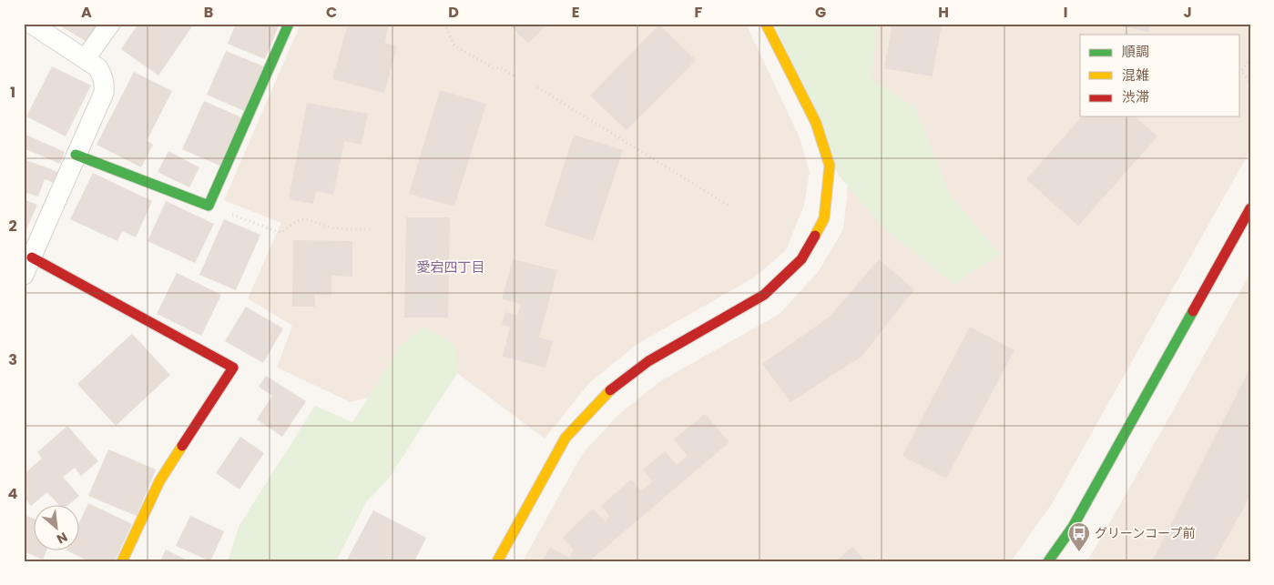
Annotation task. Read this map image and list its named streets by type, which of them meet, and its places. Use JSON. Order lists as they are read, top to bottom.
{
  "districts": ["愛宕四丁目"],
  "places": {
    "bus stop": ["グリーンコープ前"]
  },
  "legend": ["順調", "混雑", "渋滞"],
  "north": "bottom right",
  "grid": {
    "columns": [
      "A",
      "B",
      "C",
      "D",
      "E",
      "F",
      "G",
      "H",
      "I",
      "J"
    ],
    "rows": [
      "1",
      "2",
      "3",
      "4"
    ]
  }
}
